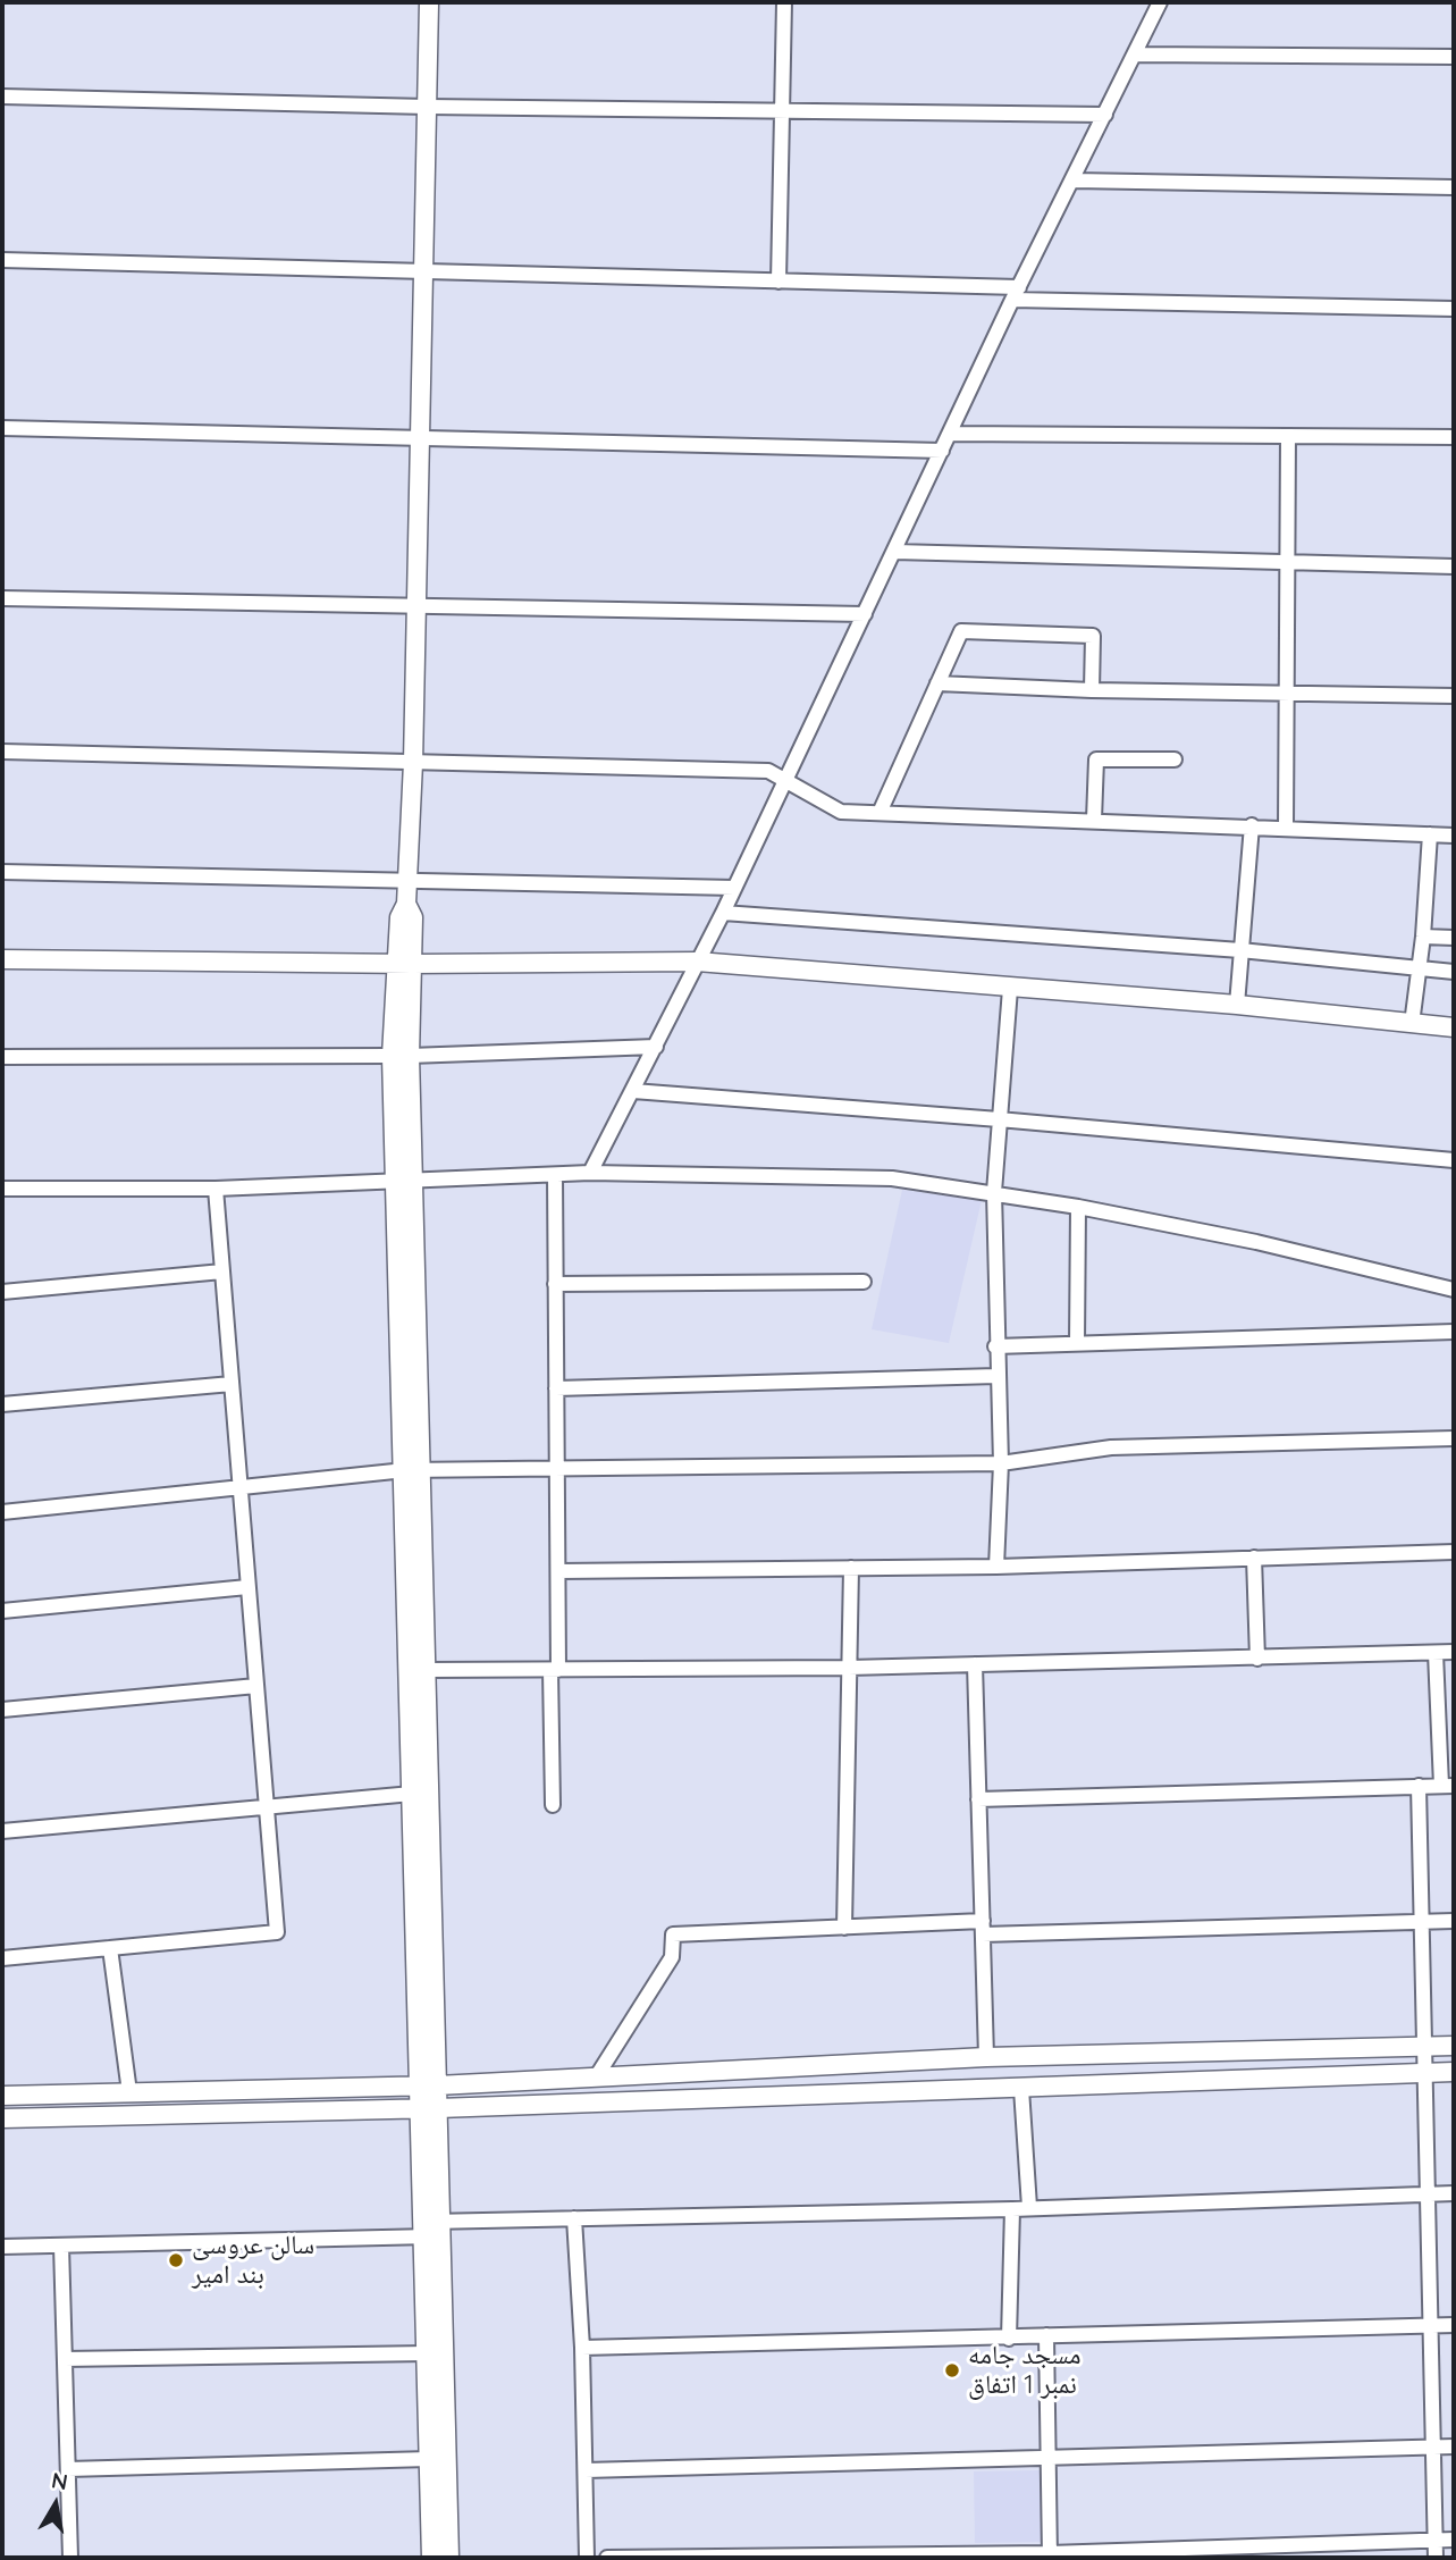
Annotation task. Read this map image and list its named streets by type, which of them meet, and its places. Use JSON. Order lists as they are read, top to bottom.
{
  "places": ["سالن عروسی بند امیر", "مسجد جامه نمبر 1 اتفاق"],
  "north": "top"
}
